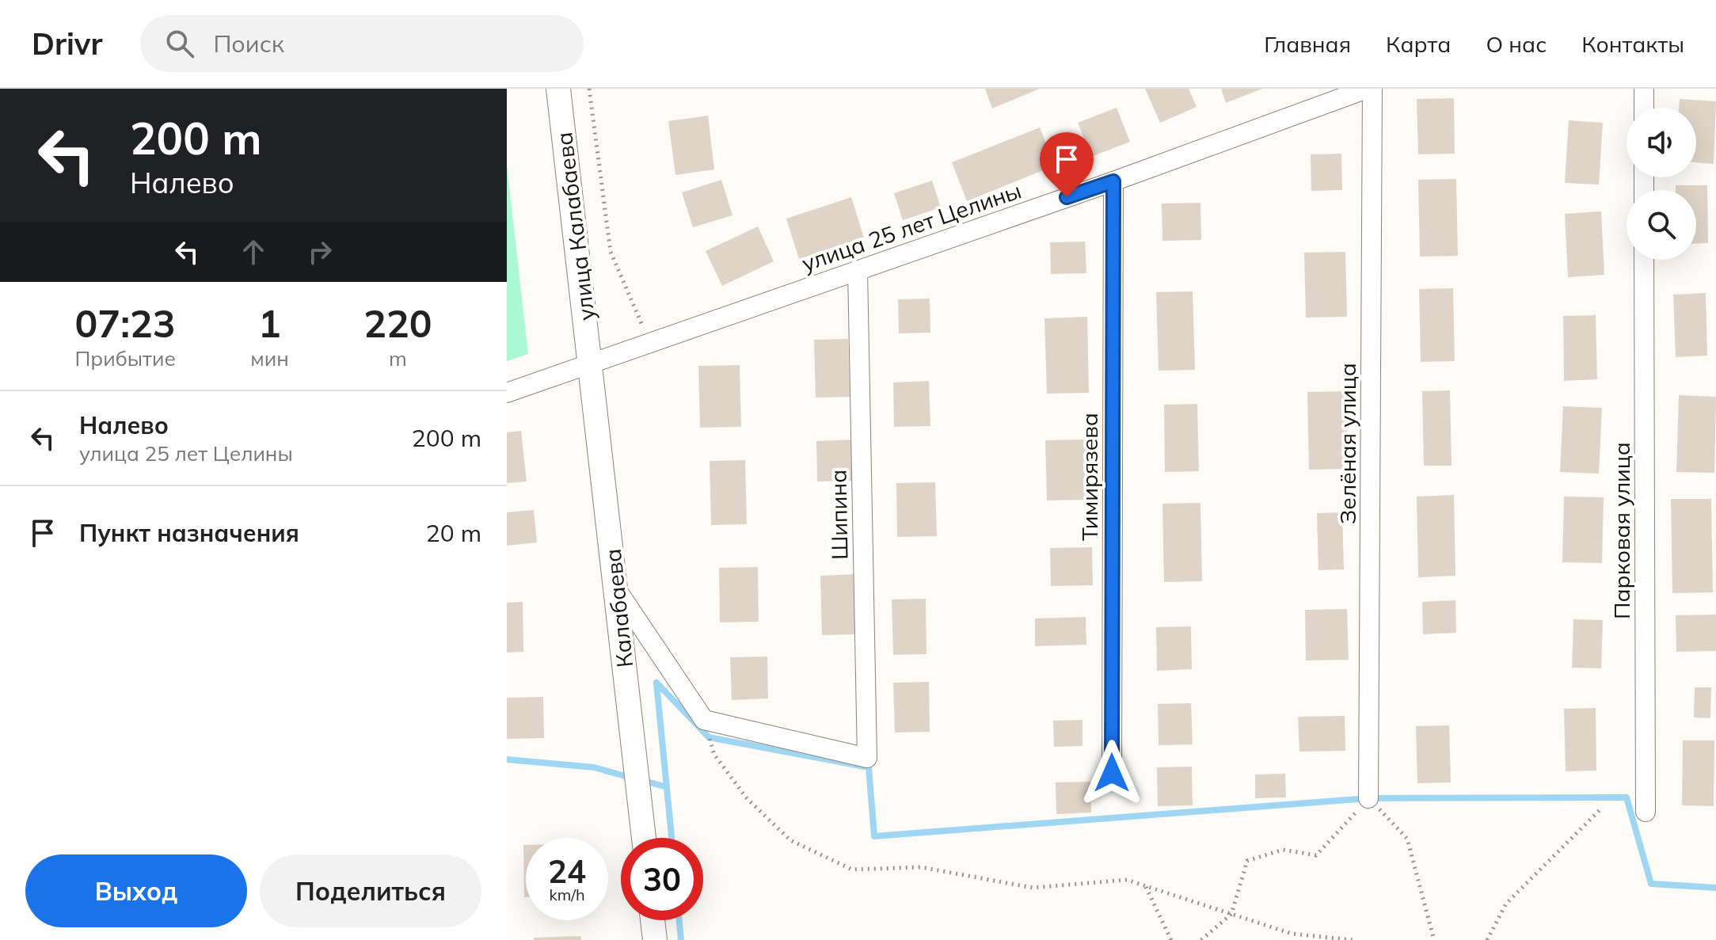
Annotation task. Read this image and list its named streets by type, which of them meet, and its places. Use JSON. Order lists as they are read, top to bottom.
{
  "streets": {
    "street": [
      "улица Калабаева",
      "улица 25 лет Целины",
      "Зелёная улица",
      "Тимирязева",
      "Шипина",
      "Парковая улица",
      "Калабаева"
    ]
  },
  "crossings": [
    ["улица Калабаева", "улица 25 лет Целины"],
    ["улица Калабаева", "Калабаева"],
    ["улица 25 лет Целины", "Тимирязева"],
    ["улица 25 лет Целины", "Шипина"],
    ["улица 25 лет Целины", "Калабаева"]
  ],
  "page": {
    "header": "Drivr",
    "search": "Поиск",
    "nav": [
      "Главная",
      "Карта",
      "О нас",
      "Контакты"
    ],
    "turn": ["200 m", "Налево"],
    "eta": [
      "07:23",
      "Прибытие",
      "1",
      "мин",
      "220",
      "m"
    ],
    "list": [
      {
        "name": "Налево",
        "note": "улица 25 лет Целины",
        "value": "200 m"
      },
      {
        "name": "Пункт назначения",
        "value": "20 m"
      }
    ],
    "speed": "24 km/h",
    "limit": "30",
    "buttons": ["Выход", "Поделиться"]
  }
}
